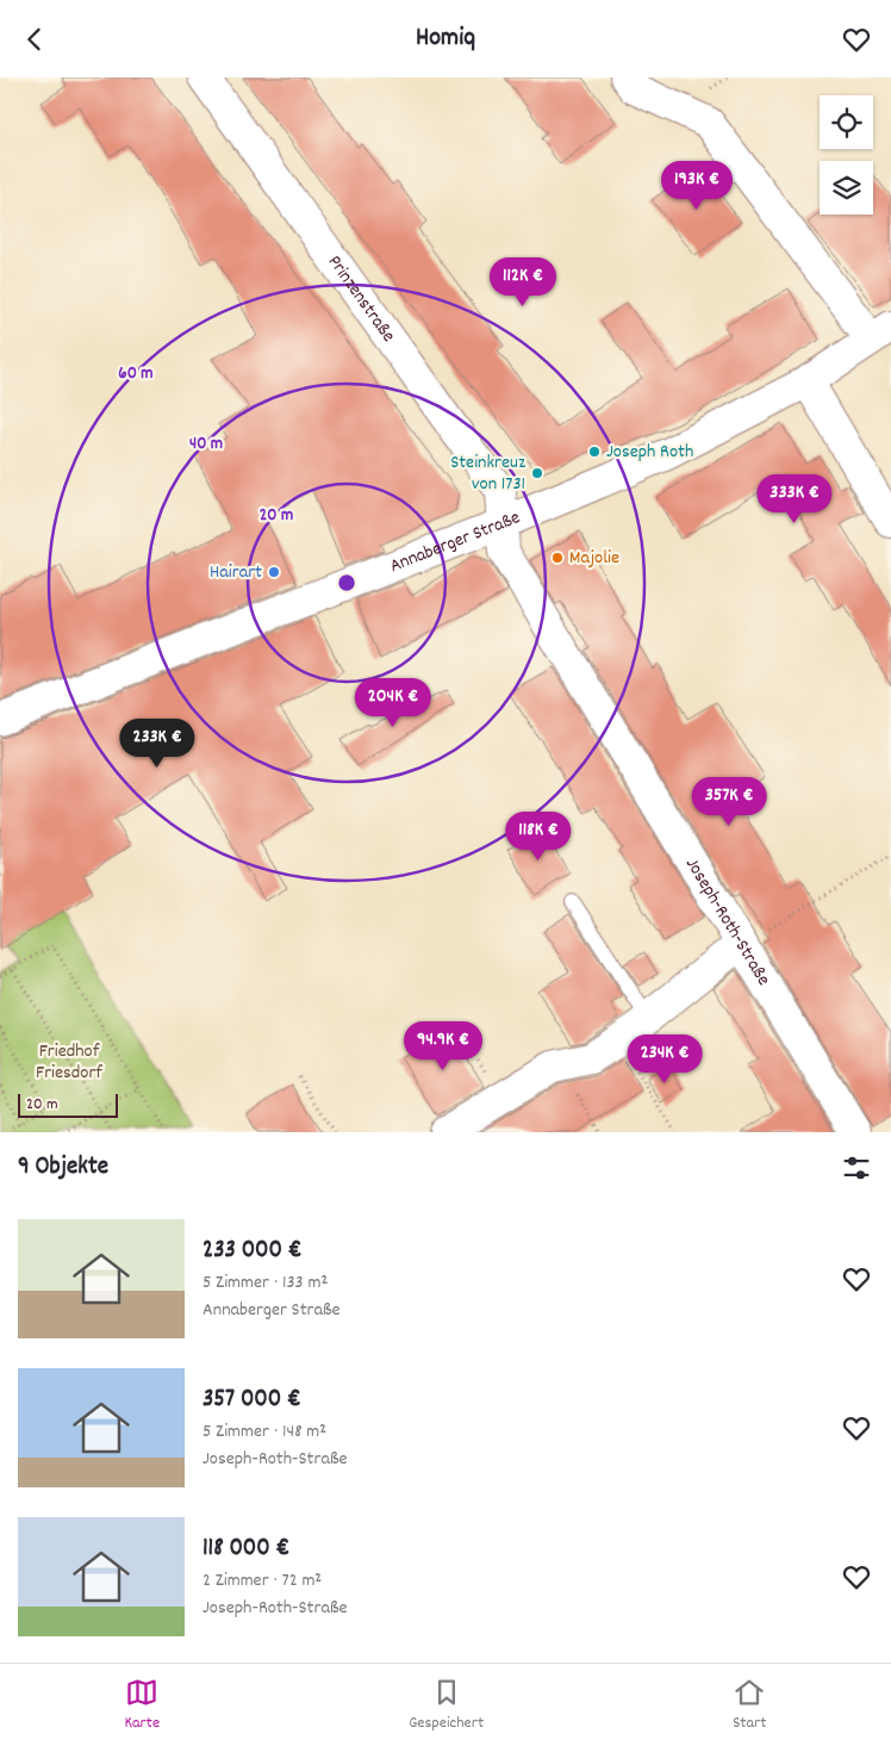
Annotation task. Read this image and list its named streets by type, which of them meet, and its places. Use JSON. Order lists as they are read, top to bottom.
{
  "streets": {
    "street": ["Prinzenstraße", "Annaberger Straße", "Joseph-Roth-Straße"]
  },
  "crossings": [
    ["Prinzenstraße", "Annaberger Straße"],
    ["Prinzenstraße", "Joseph-Roth-Straße"],
    ["Annaberger Straße", "Joseph-Roth-Straße"]
  ],
  "parks": ["Friedhof Friesdorf"],
  "places": [
    "Joseph Roth",
    "Steinkreuz von 1731",
    "Majolie",
    "Hairart"
  ],
  "scale_bar": "20 m",
  "page": {
    "header": "Homiq",
    "price": [
      "193K €",
      "112K €",
      "333K €",
      "204K €",
      "233K €",
      "357K €",
      "118K €",
      "94.9K €",
      "234K €"
    ],
    "scale": "20 m",
    "heading": "9 Objekte",
    "list": [
      {
        "name": "233 000 €",
        "note": "5 Zimmer · 133 m² · Annaberger Straße"
      },
      {
        "name": "357 000 €",
        "note": "5 Zimmer · 148 m² · Joseph-Roth-Straße"
      },
      {
        "name": "118 000 €",
        "note": "2 Zimmer · 72 m² · Joseph-Roth-Straße"
      }
    ],
    "tabs": ["Karte", "Gespeichert", "Start"]
  },
  "rings": ["60 m", "40 m", "20 m"]
}
